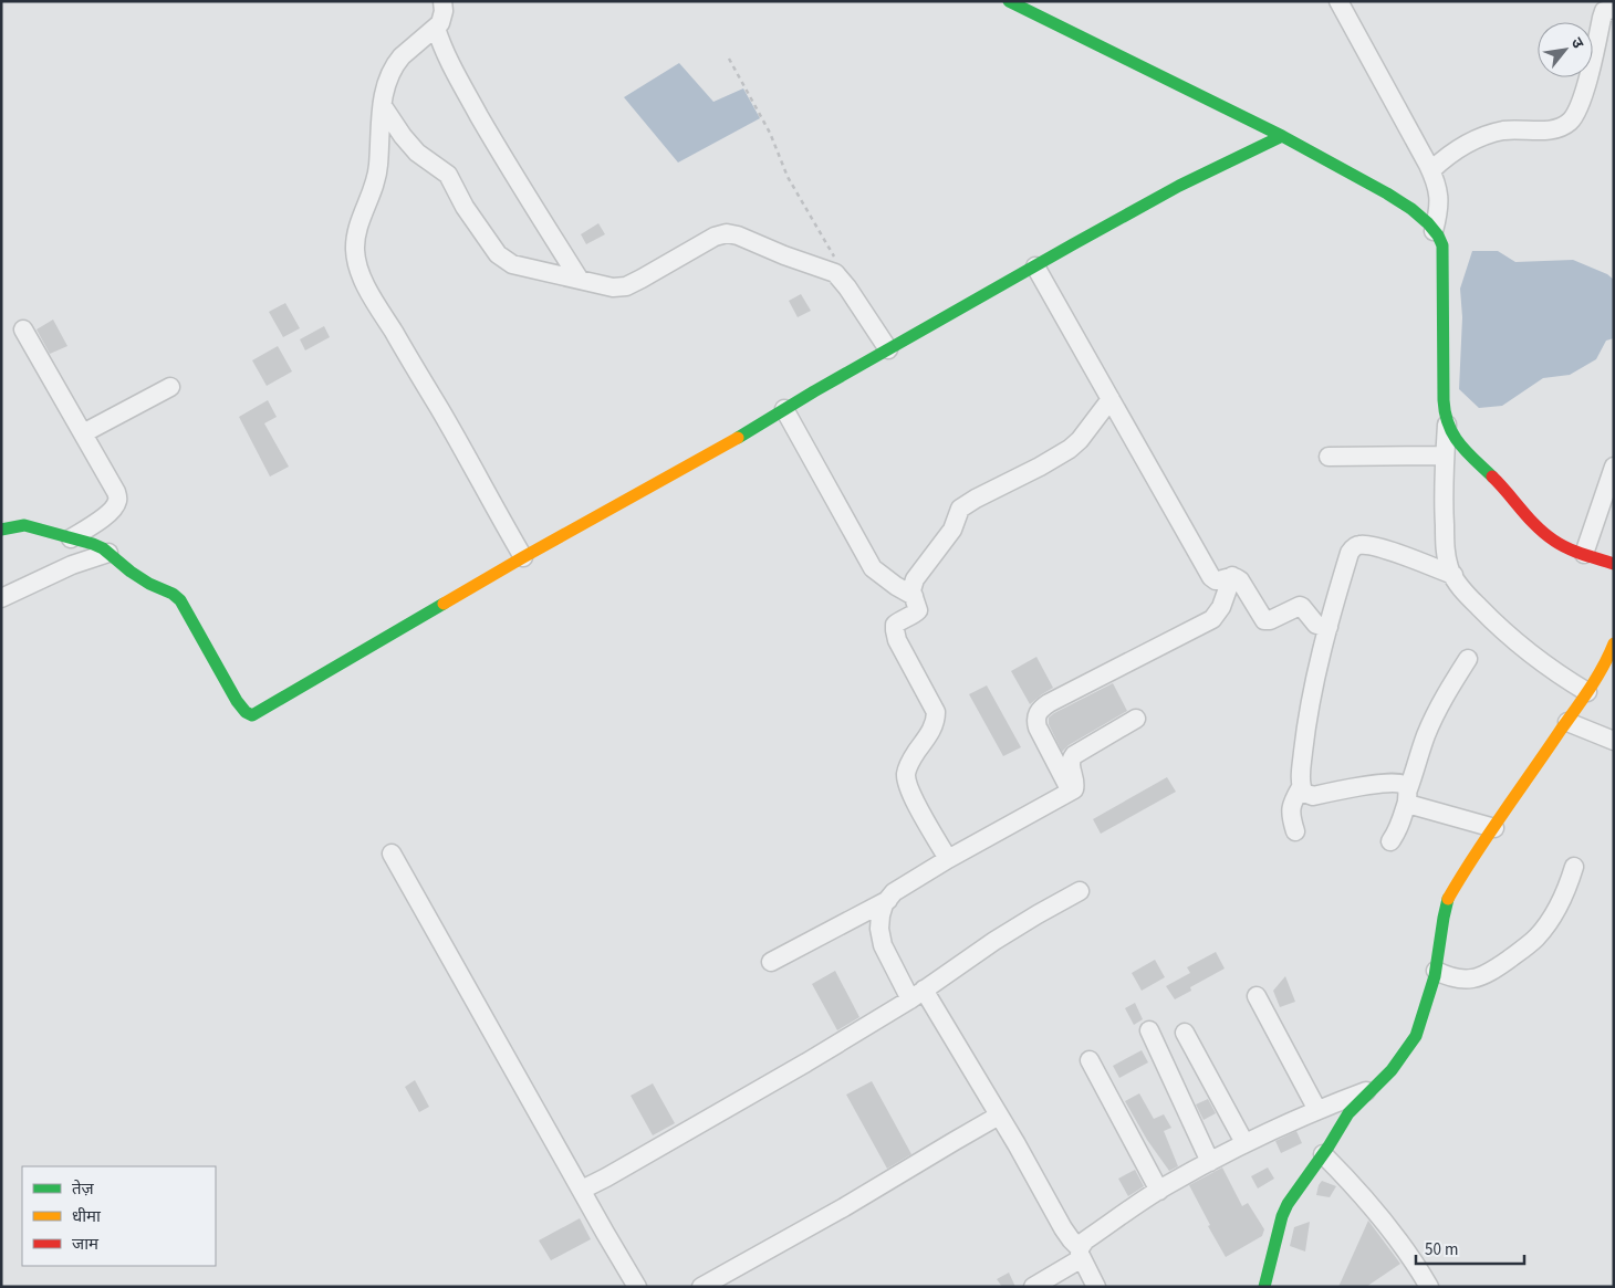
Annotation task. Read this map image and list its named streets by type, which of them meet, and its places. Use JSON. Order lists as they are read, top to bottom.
{
  "legend": ["तेज़", "धीमा", "जाम"],
  "scale_bar": "50 m",
  "north": "top right"
}
